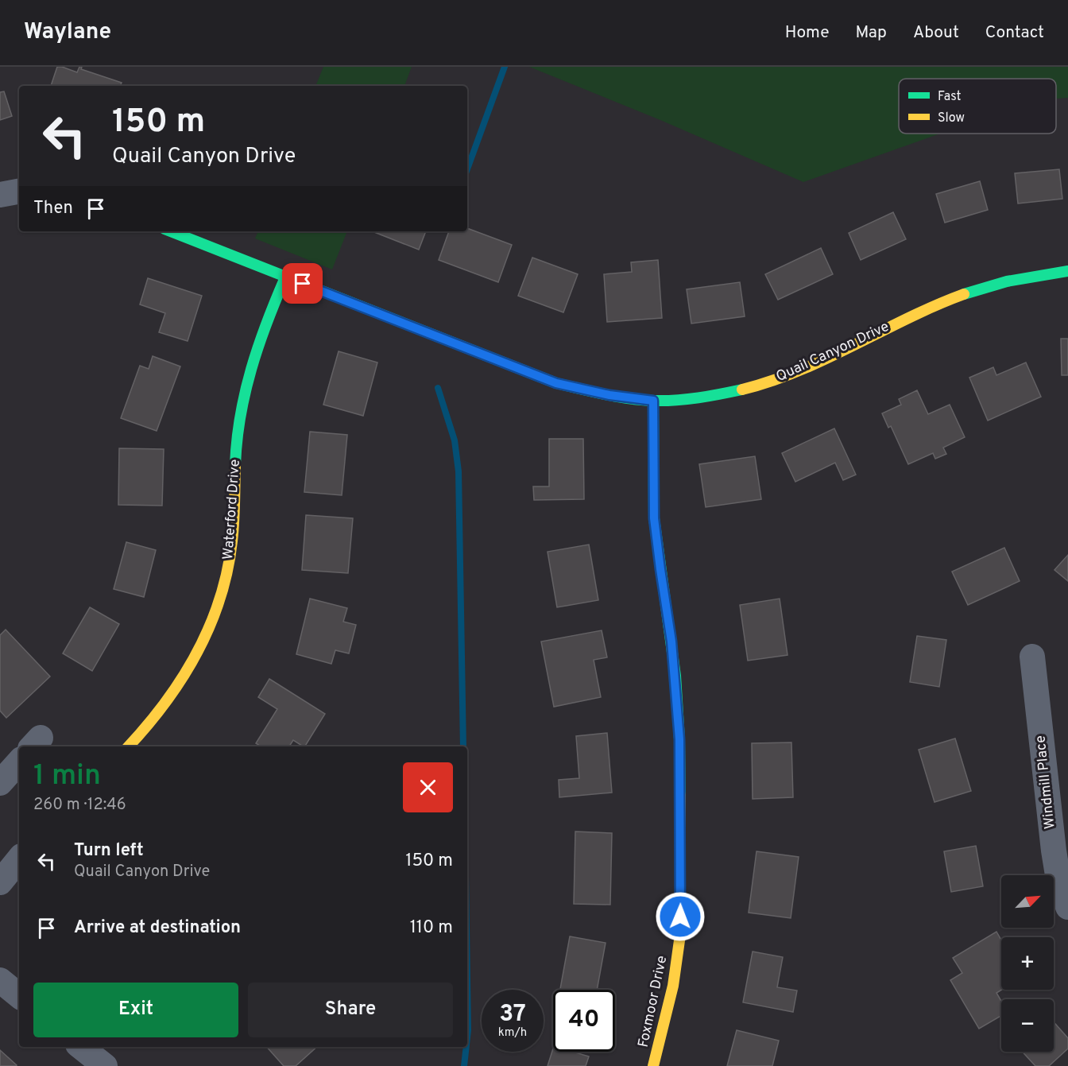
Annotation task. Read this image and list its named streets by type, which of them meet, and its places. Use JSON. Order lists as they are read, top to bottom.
{
  "streets": {
    "street": [
      "Quail Canyon Drive",
      "Waterford Drive",
      "Windmill Place",
      "Foxmoor Drive"
    ]
  },
  "crossings": [
    ["Quail Canyon Drive", "Waterford Drive"],
    ["Quail Canyon Drive", "Foxmoor Drive"]
  ],
  "legend": ["Fast", "Slow"],
  "north": "top right",
  "page": {
    "header": "Waylane",
    "nav": [
      "Home",
      "Map",
      "About",
      "Contact"
    ],
    "turn": ["150 m", "Quail Canyon Drive"],
    "then": "Then",
    "heading": ["1 min", "260 m · 12:46"],
    "list": [
      {
        "name": "Turn left",
        "note": "Quail Canyon Drive",
        "value": "150 m"
      },
      {
        "name": "Arrive at destination",
        "value": "110 m"
      }
    ],
    "map_buttons": ["+", "−"],
    "buttons": ["Exit", "Share"],
    "speed": "37 km/h",
    "limit": "40"
  }
}
